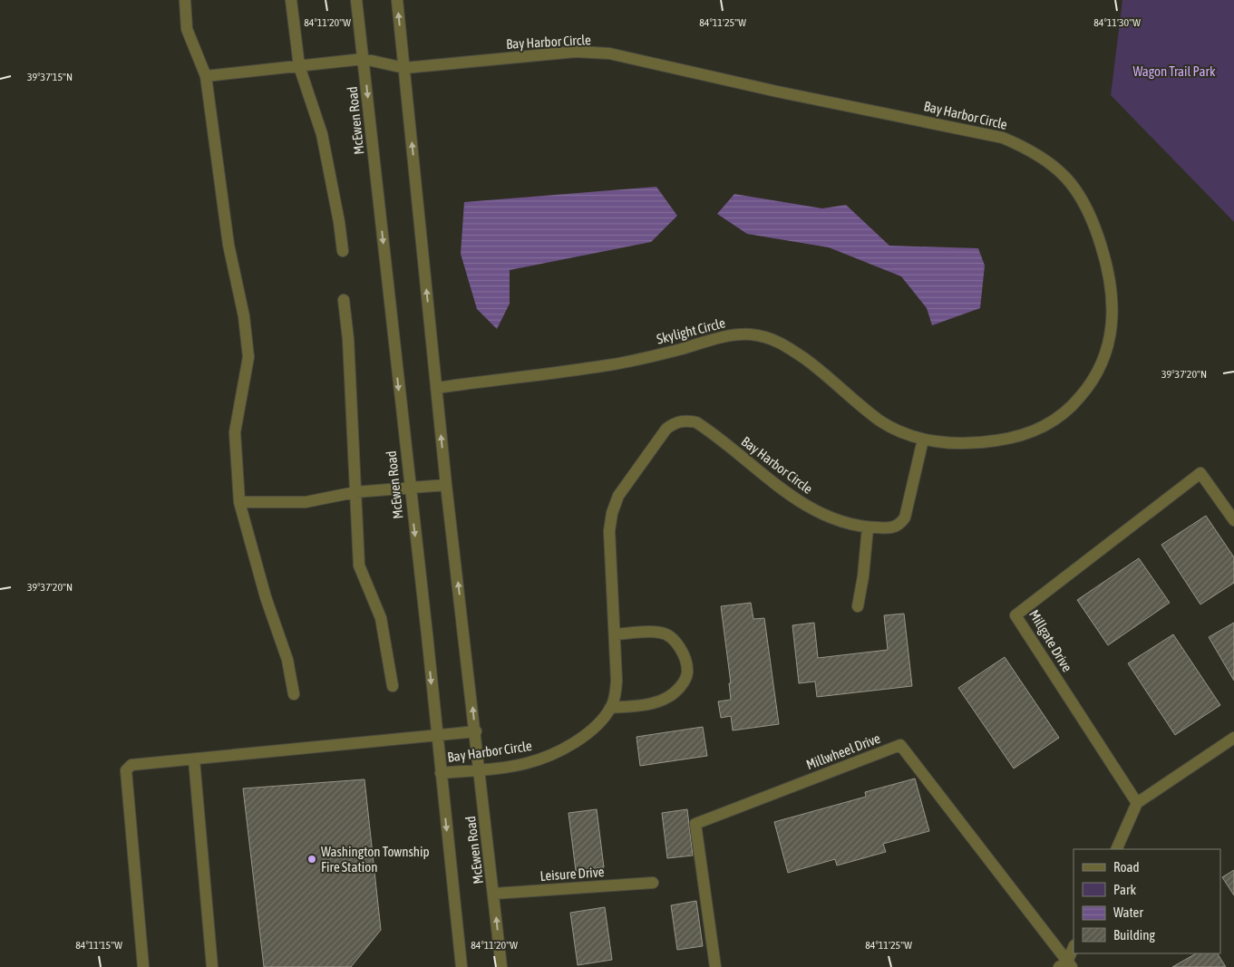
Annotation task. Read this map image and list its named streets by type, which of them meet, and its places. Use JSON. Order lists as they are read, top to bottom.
{
  "streets": {
    "street": [
      "Bay Harbor Circle",
      "McEwen Road",
      "Skylight Circle",
      "Millgate Drive",
      "Millwheel Drive",
      "Leisure Drive"
    ]
  },
  "crossings": [
    ["Bay Harbor Circle", "McEwen Road"],
    ["Bay Harbor Circle", "Skylight Circle"],
    ["McEwen Road", "Skylight Circle"],
    ["McEwen Road", "Leisure Drive"]
  ],
  "parks": ["Wagon Trail Park"],
  "places": ["Washington Township Fire Station"],
  "legend": [
    "Road",
    "Park",
    "Water",
    "Building"
  ],
  "coordinates": [
    "84°11'20\"W",
    "84°11'25\"W",
    "84°11'30\"W",
    "39°37'15\"N",
    "39°37'20\"N",
    "84°11'15\"W"
  ]
}
